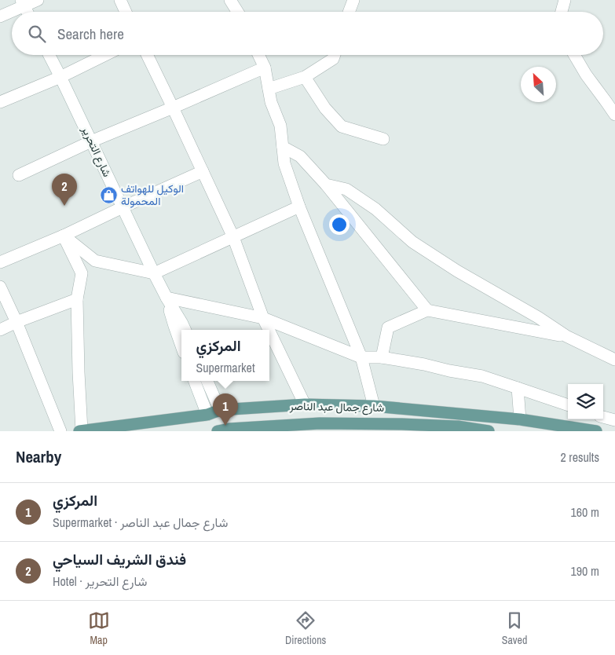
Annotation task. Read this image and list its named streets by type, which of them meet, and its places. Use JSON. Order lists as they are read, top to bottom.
{
  "streets": {
    "main road": ["شارع جمال عبد الناصر"],
    "street": ["شارع التحرير"]
  },
  "places": {
    "shop": ["الوكيل للهواتف المحمولة"]
  },
  "north": "top left",
  "page": {
    "search": "Search here",
    "pins": ["2", "1"],
    "popup": ["المركزي", "Supermarket"],
    "heading": ["Nearby", "2 results"],
    "list": [
      {
        "mark": "1",
        "name": "المركزي",
        "note": "Supermarket · شارع جمال عبد الناصر",
        "value": "160 m"
      },
      {
        "mark": "2",
        "name": "فندق الشريف السياحي",
        "note": "Hotel · شارع التحرير",
        "value": "190 m"
      }
    ],
    "nav": ["Map", "Directions", "Saved"]
  }
}
